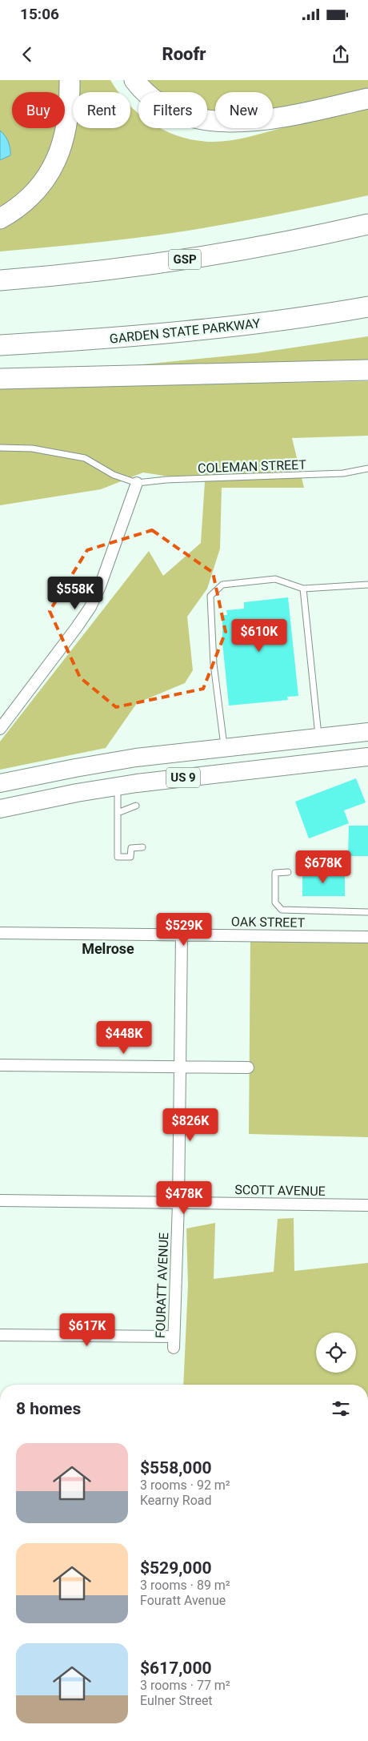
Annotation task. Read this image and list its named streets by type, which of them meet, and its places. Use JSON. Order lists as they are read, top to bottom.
{
  "streets": {
    "highway": ["GSP", "GARDEN STATE PARKWAY", "US 9"],
    "street": ["OAK STREET", "SCOTT AVENUE", "FOURATT AVENUE"],
    "lane": ["COLEMAN STREET"]
  },
  "crossings": [
    ["OAK STREET", "FOURATT AVENUE"],
    ["SCOTT AVENUE", "FOURATT AVENUE"]
  ],
  "districts": ["Melrose"],
  "page": {
    "status": "15:06",
    "header": "Roofr",
    "chip": [
      "Buy",
      "Rent",
      "Filters",
      "New"
    ],
    "price": [
      "$558K",
      "$610K",
      "$678K",
      "$529K",
      "$448K",
      "$826K",
      "$478K",
      "$617K"
    ],
    "heading": "8 homes",
    "list": [
      {
        "name": "$558,000",
        "note": "3 rooms · 92 m² · Kearny Road"
      },
      {
        "name": "$529,000",
        "note": "3 rooms · 89 m² · Fouratt Avenue"
      },
      {
        "name": "$617,000",
        "note": "3 rooms · 77 m² · Eulner Street"
      }
    ]
  }
}
